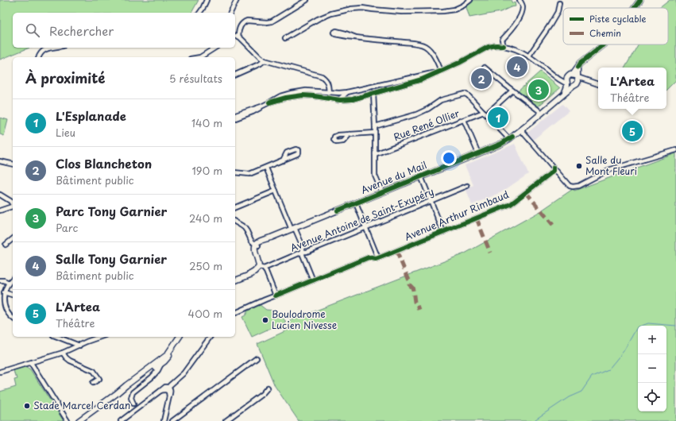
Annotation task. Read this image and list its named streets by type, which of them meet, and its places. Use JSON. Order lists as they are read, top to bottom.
{
  "streets": {
    "main road": ["Avenue du Mail"],
    "street": ["Rue René Ollier", "Avenue Arthur Rimbaud", "Avenue Antoine de Saint-Exupéry"]
  },
  "places": ["Salle du Mont Fleuri", "Boulodrome Lucien Nivesse", "Stade Marcel Cerdan"],
  "legend": ["Piste cyclable", "Chemin"],
  "page": {
    "search": "Rechercher",
    "pins": [
      "4",
      "2",
      "3",
      "1",
      "5"
    ],
    "heading": ["À proximité", "5 résultats"],
    "popup": ["L'Artea", "Théâtre"],
    "list": [
      {
        "mark": "1",
        "name": "L'Esplanade",
        "note": "Lieu",
        "value": "140 m"
      },
      {
        "mark": "2",
        "name": "Clos Blancheton",
        "note": "Bâtiment public",
        "value": "190 m"
      },
      {
        "mark": "3",
        "name": "Parc Tony Garnier",
        "note": "Parc",
        "value": "240 m"
      },
      {
        "mark": "4",
        "name": "Salle Tony Garnier",
        "note": "Bâtiment public",
        "value": "250 m"
      },
      {
        "mark": "5",
        "name": "L'Artea",
        "note": "Théâtre",
        "value": "400 m"
      }
    ],
    "map_buttons": ["+", "−"]
  }
}
